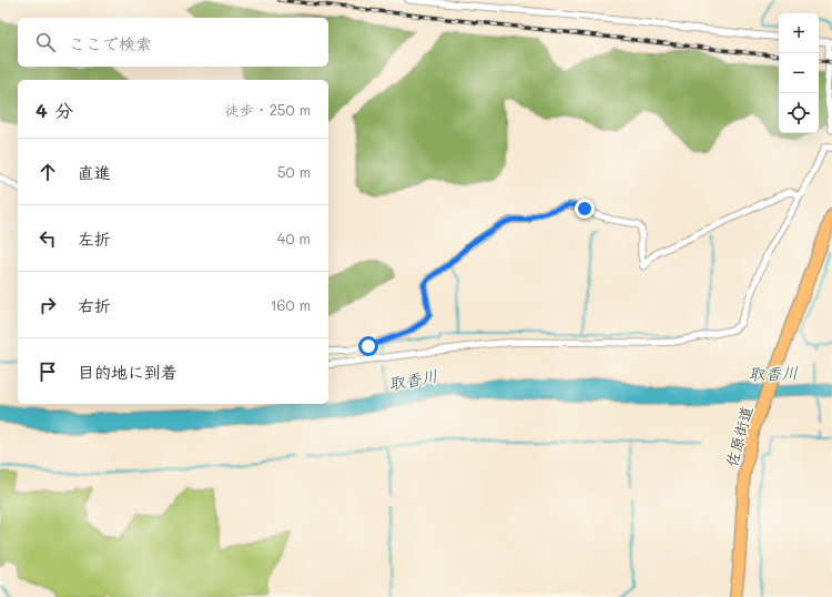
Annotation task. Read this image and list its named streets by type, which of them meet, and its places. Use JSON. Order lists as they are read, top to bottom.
{
  "streets": {
    "highway": ["佐原街道"]
  },
  "water": ["取香川"],
  "page": {
    "map_buttons": ["+", "−"],
    "search": "ここで検索",
    "heading": ["4 分", "徒歩 · 250 m"],
    "list": [
      ["直進", "50 m"],
      ["左折", "40 m"],
      ["右折", "160 m"],
      "目的地に到着"
    ]
  }
}
